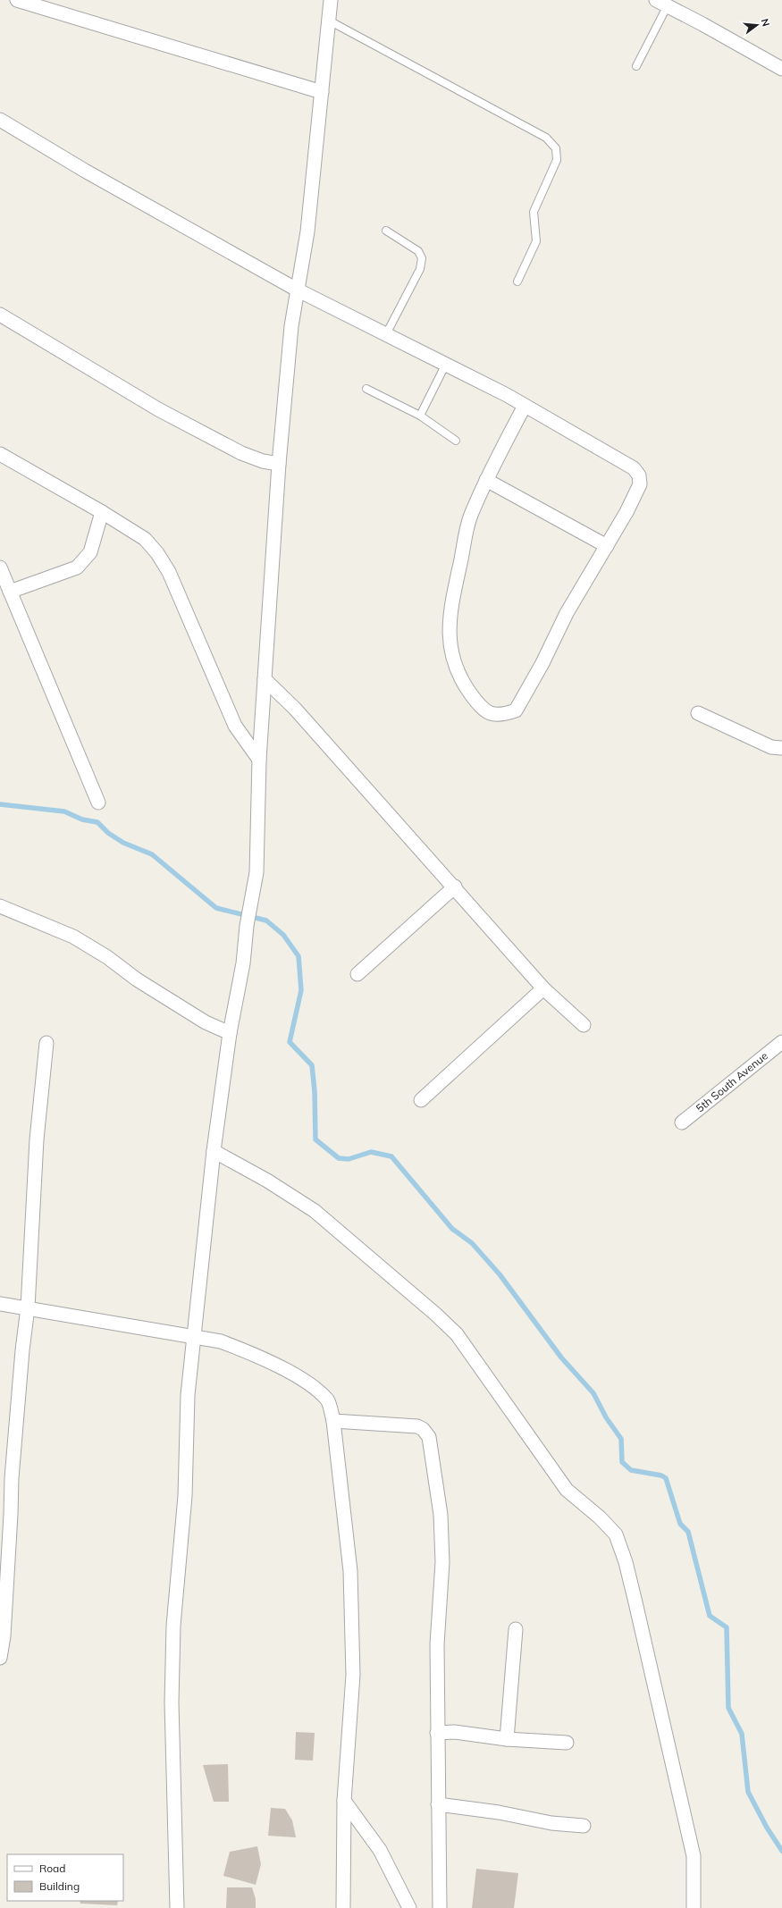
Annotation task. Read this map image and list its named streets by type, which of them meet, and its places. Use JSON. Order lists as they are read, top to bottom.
{
  "streets": {
    "street": ["5th South Avenue"]
  },
  "legend": ["Road", "Building"],
  "north": "right"
}
